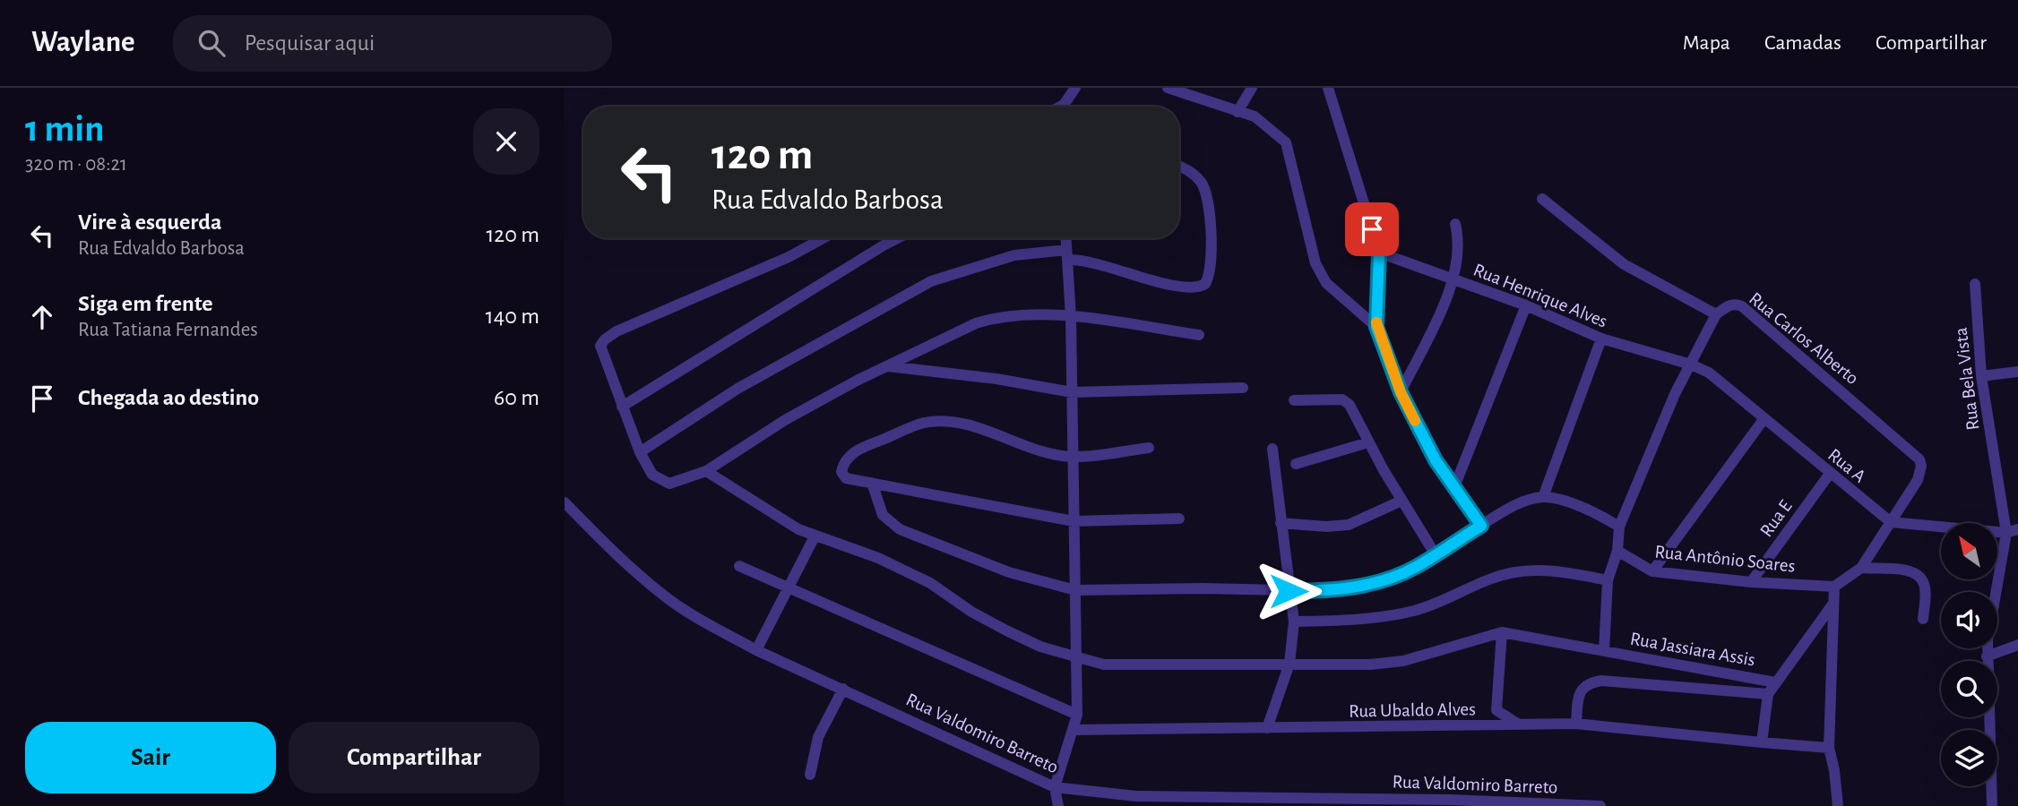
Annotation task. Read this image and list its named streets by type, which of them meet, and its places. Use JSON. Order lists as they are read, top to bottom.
{
  "streets": {
    "street": [
      "Rua Henrique Alves",
      "Rua Carlos Alberto",
      "Rua Bela Vista",
      "Rua A",
      "Rua E",
      "Rua Antônio Soares",
      "Rua Jassiara Assis",
      "Rua Ubaldo Alves",
      "Rua Valdomiro Barreto"
    ]
  },
  "crossings": [
    ["Rua Henrique Alves", "Rua A"],
    ["Rua Carlos Alberto", "Rua A"],
    ["Rua A", "Rua E"],
    ["Rua E", "Rua Antônio Soares"]
  ],
  "north": "top left",
  "page": {
    "header": "Waylane",
    "search": "Pesquisar aqui",
    "nav": ["Mapa", "Camadas", "Compartilhar"],
    "heading": ["1 min", "320 m · 08:21"],
    "turn": ["120 m", "Rua Edvaldo Barbosa"],
    "list": [
      {
        "name": "Vire à esquerda",
        "note": "Rua Edvaldo Barbosa",
        "value": "120 m"
      },
      {
        "name": "Siga em frente",
        "note": "Rua Tatiana Fernandes",
        "value": "140 m"
      },
      {
        "name": "Chegada ao destino",
        "value": "60 m"
      }
    ],
    "buttons": ["Sair", "Compartilhar"]
  }
}
